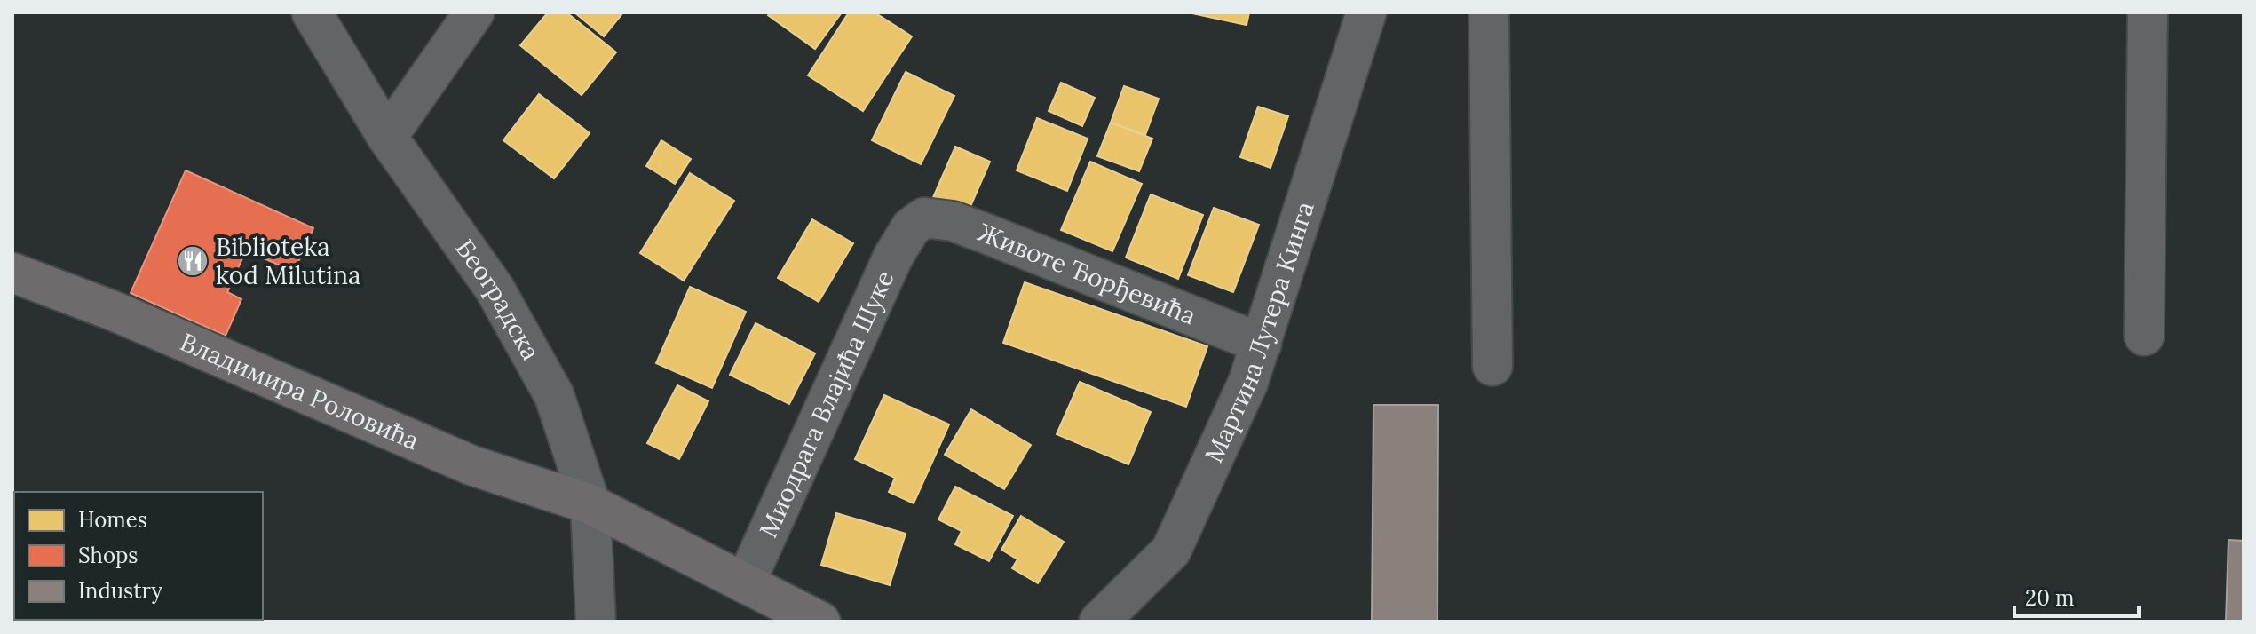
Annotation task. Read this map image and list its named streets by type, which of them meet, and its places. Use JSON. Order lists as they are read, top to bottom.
{
  "streets": {
    "main road": ["Владимира Роловића"],
    "street": [
      "Животе Ђорђевића",
      "Београдска",
      "Мартина Лутера Кинга",
      "Миодрага Влајића Шуке"
    ]
  },
  "crossings": [
    ["Животе Ђорђевића", "Мартина Лутера Кинга"],
    ["Животе Ђорђевића", "Миодрага Влајића Шуке"],
    ["Београдска", "Владимира Роловића"]
  ],
  "places": {
    "restaurant": ["Biblioteka kod Milutina"]
  },
  "legend": ["Homes", "Shops", "Industry"],
  "scale_bar": "20 m"
}
